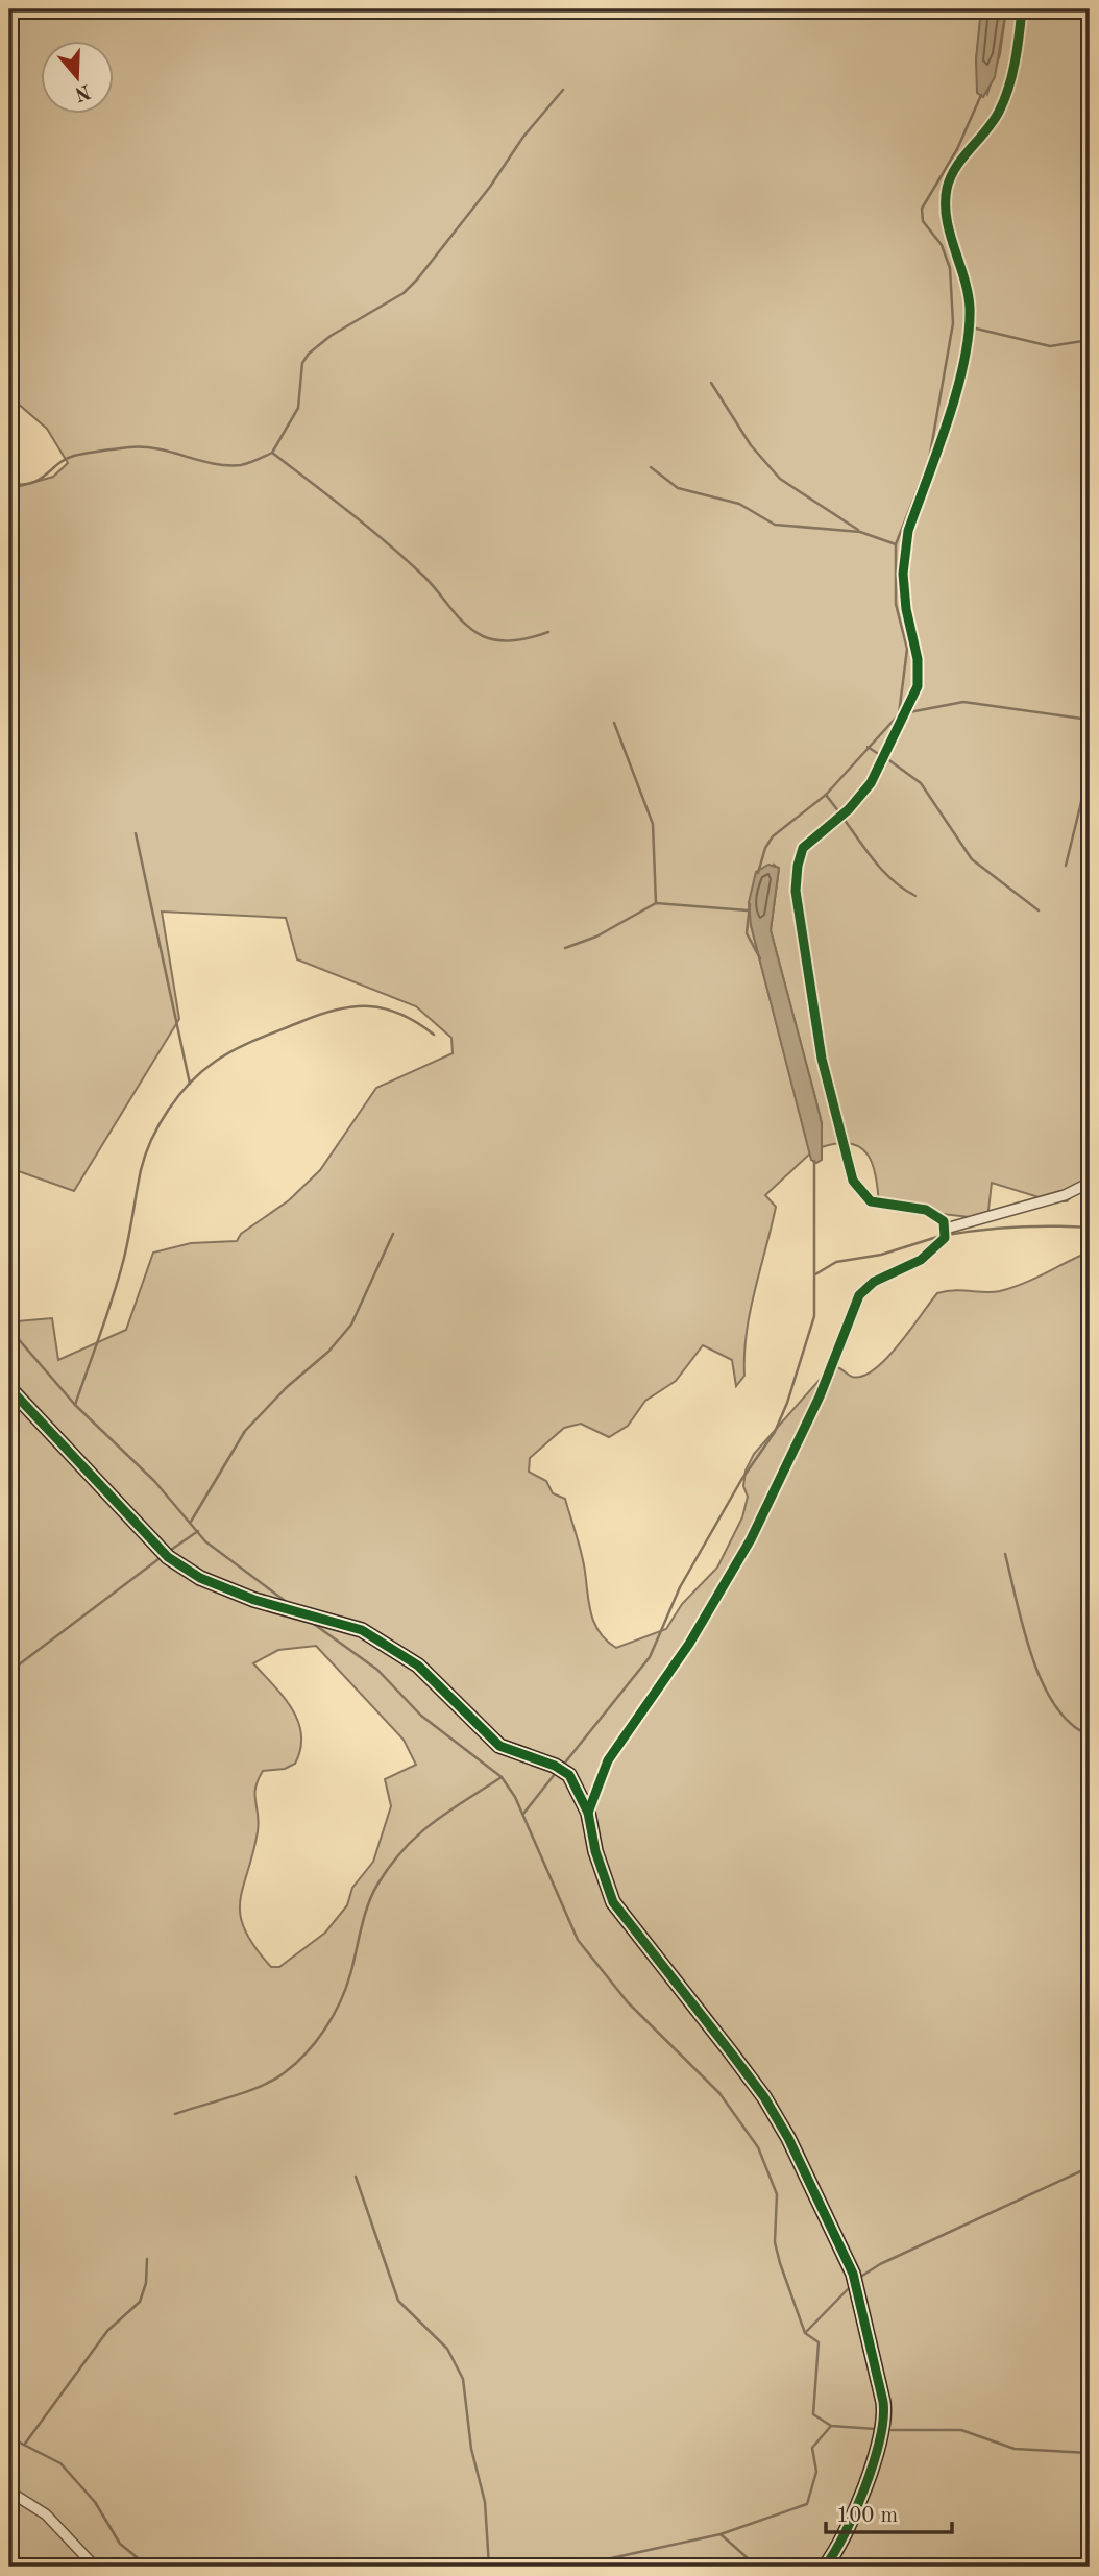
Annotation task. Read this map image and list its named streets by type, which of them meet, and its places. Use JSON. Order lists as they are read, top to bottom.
{
  "scale_bar": "100 m",
  "north": "bottom"
}
